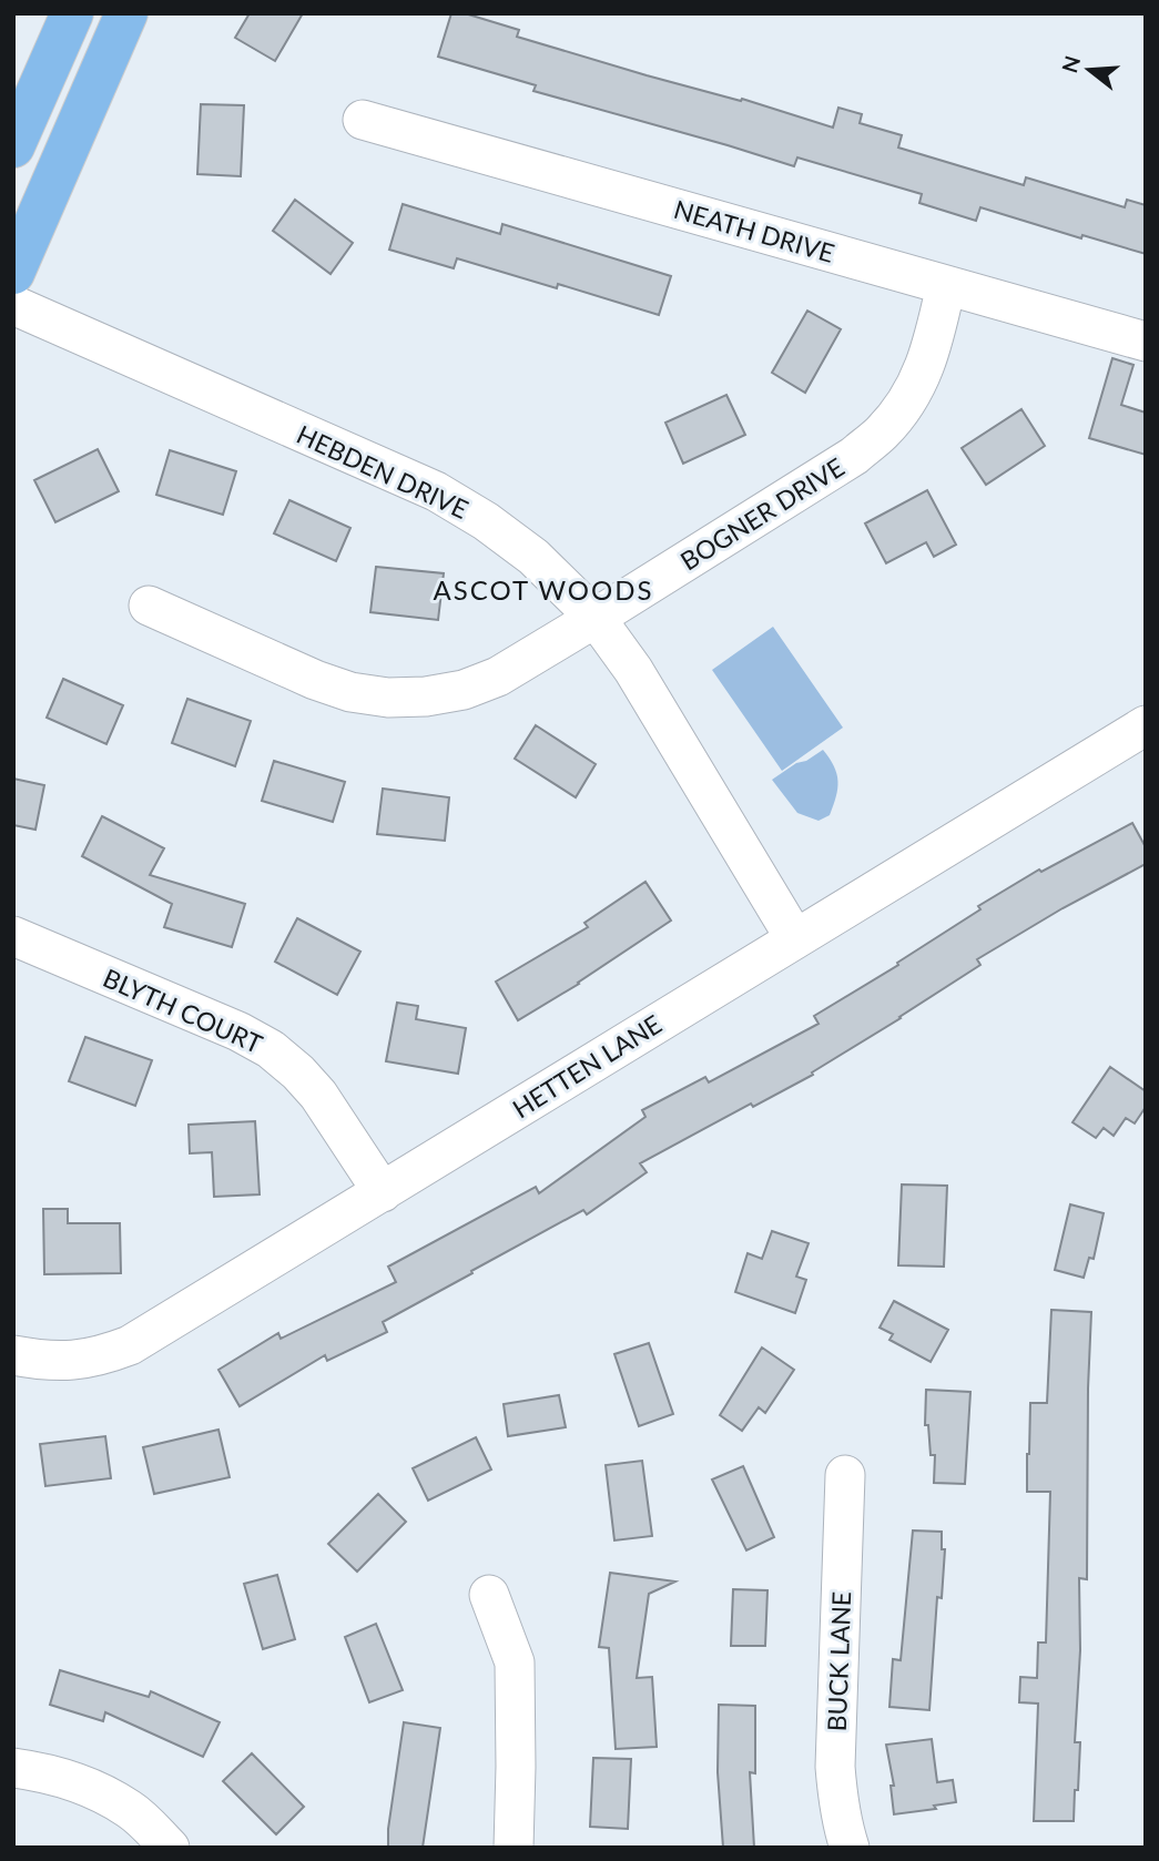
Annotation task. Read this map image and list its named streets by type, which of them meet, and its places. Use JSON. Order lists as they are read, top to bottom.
{
  "streets": {
    "street": [
      "NEATH DRIVE",
      "HEBDEN DRIVE",
      "BOGNER DRIVE",
      "BLYTH COURT",
      "HETTEN LANE",
      "BUCK LANE"
    ]
  },
  "crossings": [
    ["NEATH DRIVE", "BOGNER DRIVE"],
    ["HEBDEN DRIVE", "BOGNER DRIVE"],
    ["HEBDEN DRIVE", "HETTEN LANE"],
    ["BLYTH COURT", "HETTEN LANE"]
  ],
  "districts": ["ASCOT WOODS"],
  "north": "left"
}
